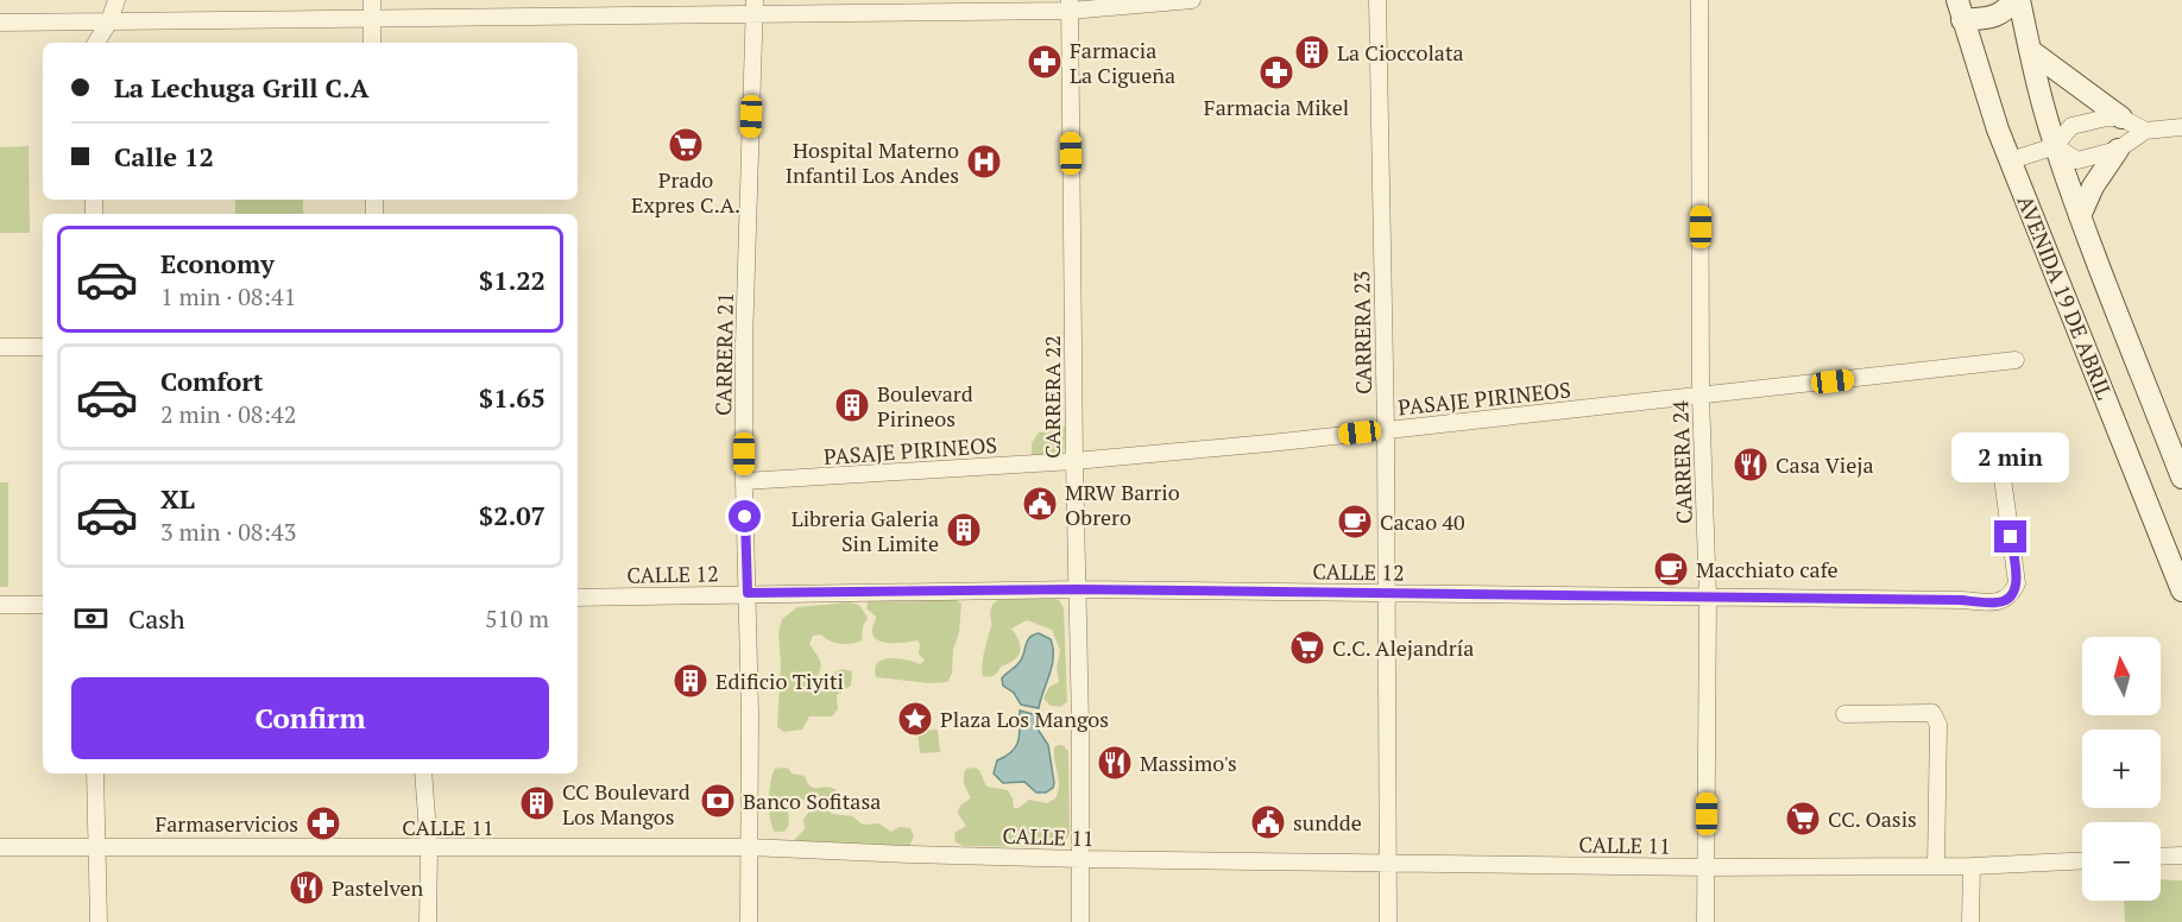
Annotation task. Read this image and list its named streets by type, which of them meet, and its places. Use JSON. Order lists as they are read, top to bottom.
{
  "streets": {
    "main road": ["AVENIDA 19 DE ABRIL"],
    "street": [
      "CARRERA 23",
      "CARRERA 21",
      "CARRERA 22",
      "PASAJE PIRINEOS",
      "CARRERA 24",
      "CALLE 12",
      "CALLE 11"
    ]
  },
  "crossings": [
    ["CARRERA 23", "PASAJE PIRINEOS"],
    ["CARRERA 23", "CALLE 12"],
    ["CARRERA 23", "CALLE 11"],
    ["CARRERA 21", "PASAJE PIRINEOS"],
    ["CARRERA 21", "CALLE 12"],
    ["CARRERA 21", "CALLE 11"],
    ["CARRERA 22", "PASAJE PIRINEOS"],
    ["CARRERA 22", "CALLE 12"],
    ["CARRERA 22", "CALLE 11"],
    ["PASAJE PIRINEOS", "CARRERA 24"],
    ["CARRERA 24", "CALLE 12"],
    ["CARRERA 24", "CALLE 11"]
  ],
  "places": {
    "building": [
      "La Cioccolata",
      "Boulevard Pirineos",
      "Libreria Galeria Sin Limite",
      "Edificio Tiyiti",
      "CC Boulevard Los Mangos"
    ],
    "pharmacy": ["Farmacia La Cigueña", "Farmacia Mikel", "Farmaservicios"],
    "supermarket": ["Prado Expres C.A.", "C.C. Alejandría", "CC. Oasis"],
    "hospital": ["Hospital Materno Infantil Los Andes"],
    "restaurant": ["Casa Vieja", "Massimo's", "Pastelven"],
    "public building": ["MRW Barrio Obrero", "sundde"],
    "cafe": ["Cacao 40", "Macchiato cafe"],
    "place": ["Plaza Los Mangos"],
    "bank": ["Banco Sofitasa"]
  },
  "north": "top",
  "page": {
    "banner": ["La Lechuga Grill C.A", "Calle 12"],
    "list": [
      {
        "name": "Economy",
        "note": "1 min · 08:41",
        "value": "$1.22"
      },
      {
        "name": "Comfort",
        "note": "2 min · 08:42",
        "value": "$1.65"
      },
      {
        "name": "XL",
        "note": "3 min · 08:43",
        "value": "$2.07"
      }
    ],
    "bubble": "2 min",
    "pay": ["Cash", "510 m"],
    "map_buttons": ["+", "−"],
    "buttons": "Confirm"
  }
}
